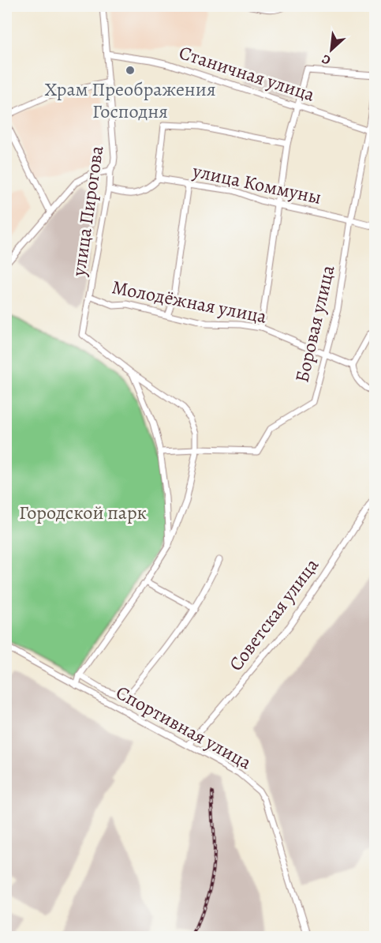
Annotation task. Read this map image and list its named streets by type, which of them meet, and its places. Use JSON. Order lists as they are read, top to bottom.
{
  "streets": {
    "street": [
      "Станичная улица",
      "улица Коммуны",
      "улица Пирогова",
      "Молодёжная улица",
      "Боровая улица",
      "Советская улица",
      "Спортивная улица"
    ]
  },
  "crossings": [
    ["Станичная улица", "улица Пирогова"],
    ["Станичная улица", "Боровая улица"],
    ["улица Коммуны", "Боровая улица"],
    ["улица Пирогова", "Молодёжная улица"],
    ["Молодёжная улица", "Боровая улица"],
    ["Советская улица", "Спортивная улица"]
  ],
  "parks": ["Городской парк"],
  "places": ["Храм Преображения Господня"],
  "north": "bottom left"
}
